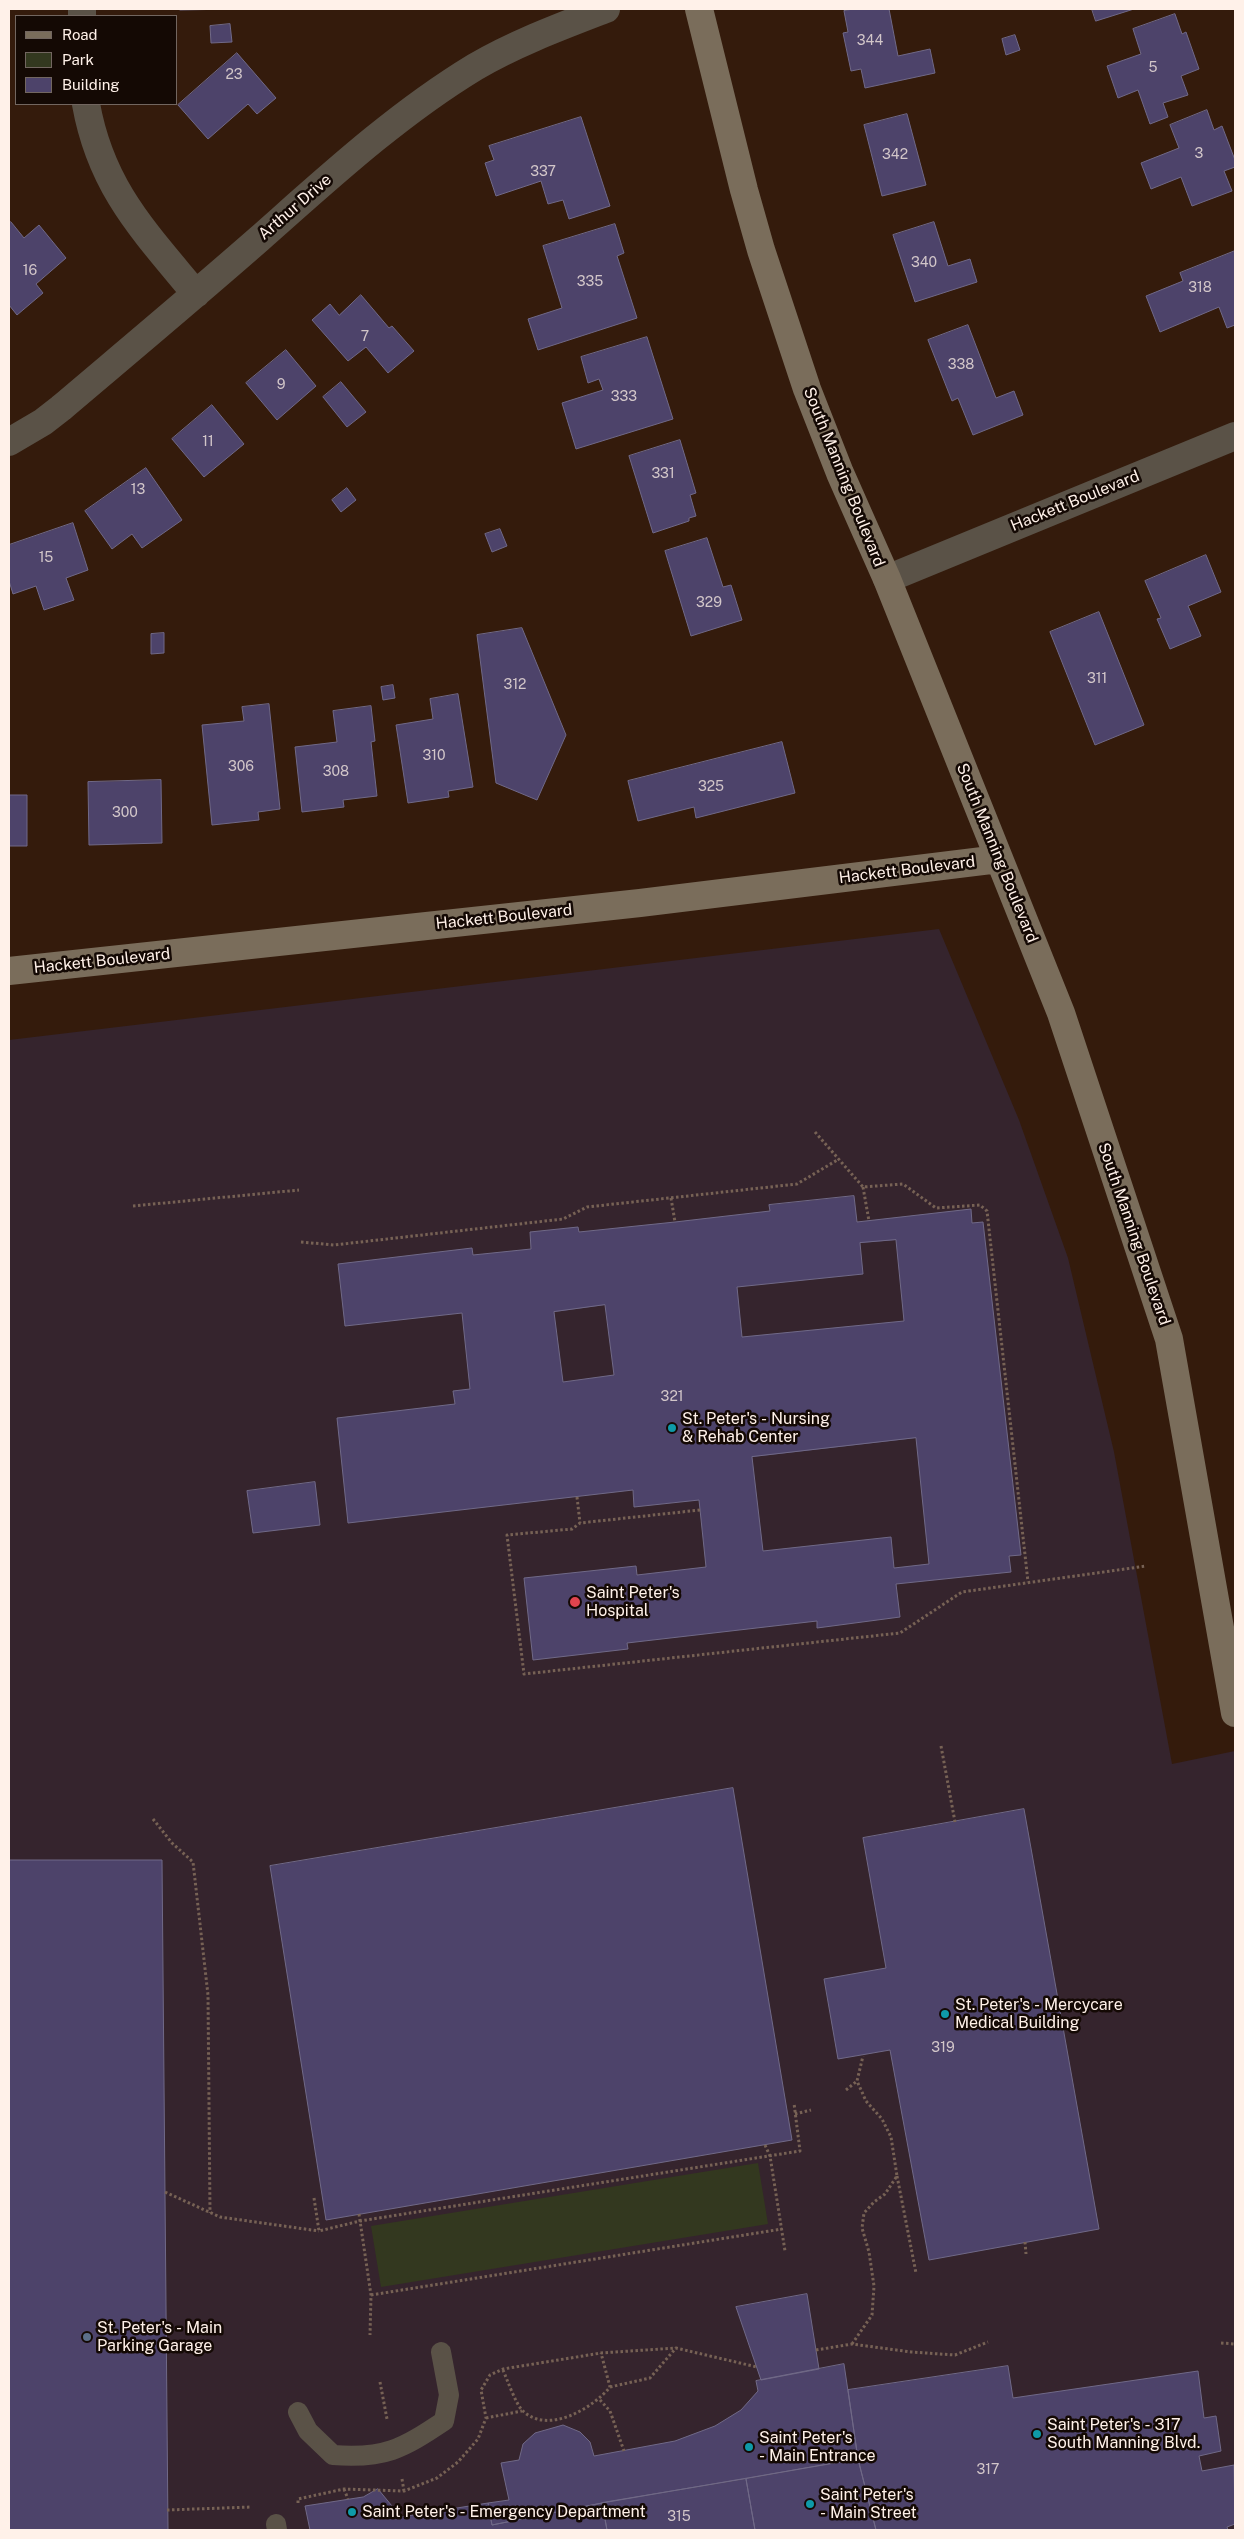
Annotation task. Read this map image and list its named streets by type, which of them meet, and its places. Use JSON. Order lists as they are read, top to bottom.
{
  "streets": {
    "street": ["Arthur Drive", "South Manning Boulevard", "Hackett Boulevard"]
  },
  "crossings": [
    ["South Manning Boulevard", "Hackett Boulevard"]
  ],
  "places": [
    "St. Peter's - Nursing & Rehab Center",
    "Saint Peter's Hospital",
    "St. Peter's - Mercycare Medical Building",
    "St. Peter's - Main Parking Garage",
    "Saint Peter's - 317 South Manning Blvd.",
    "Saint Peter's - Main Entrance",
    "Saint Peter's - Main Street",
    "Saint Peter's - Emergency Department"
  ],
  "house_numbers": [
    "344",
    "5",
    "23",
    "3",
    "342",
    "337",
    "340",
    "16",
    "335",
    "318",
    "7",
    "338",
    "9",
    "333",
    "11",
    "331",
    "13",
    "15",
    "329",
    "311",
    "312",
    "310",
    "306",
    "308",
    "325",
    "300",
    "321",
    "319",
    "317",
    "315"
  ],
  "legend": ["Road", "Park", "Building"]
}
